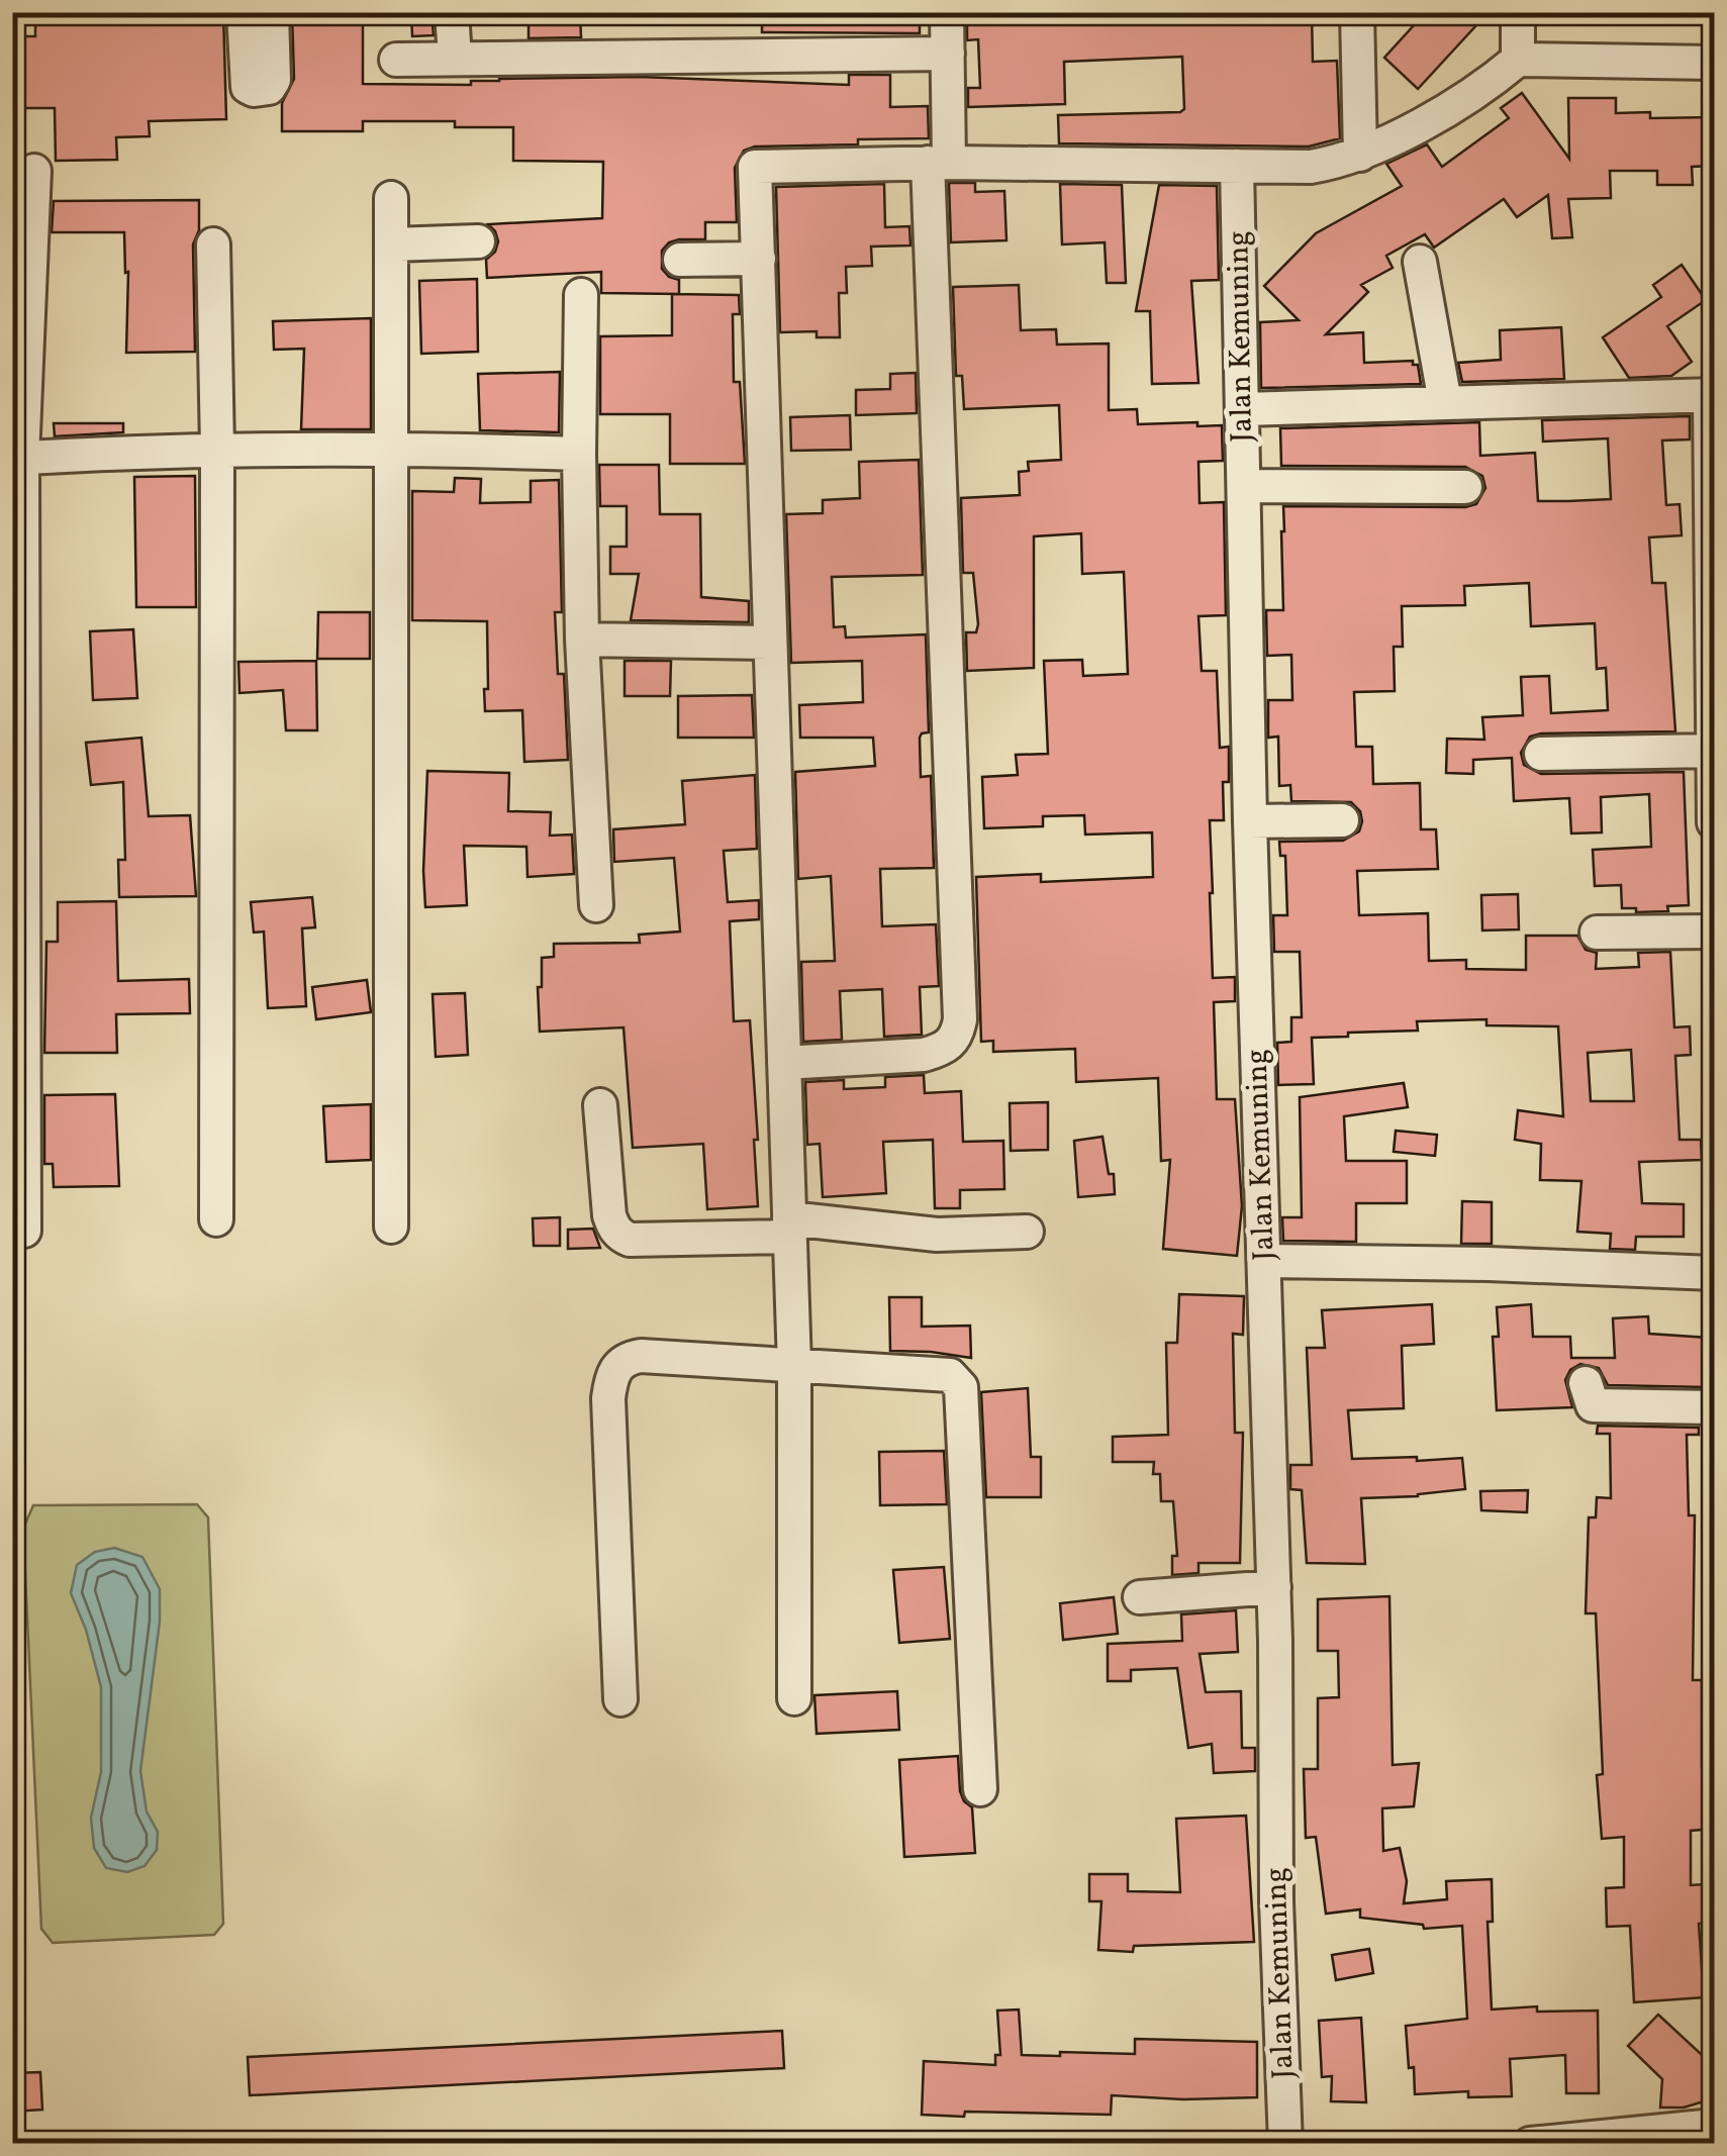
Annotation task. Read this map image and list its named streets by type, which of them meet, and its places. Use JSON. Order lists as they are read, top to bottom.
{
  "streets": {
    "street": ["Jalan Kemuning"]
  }
}
